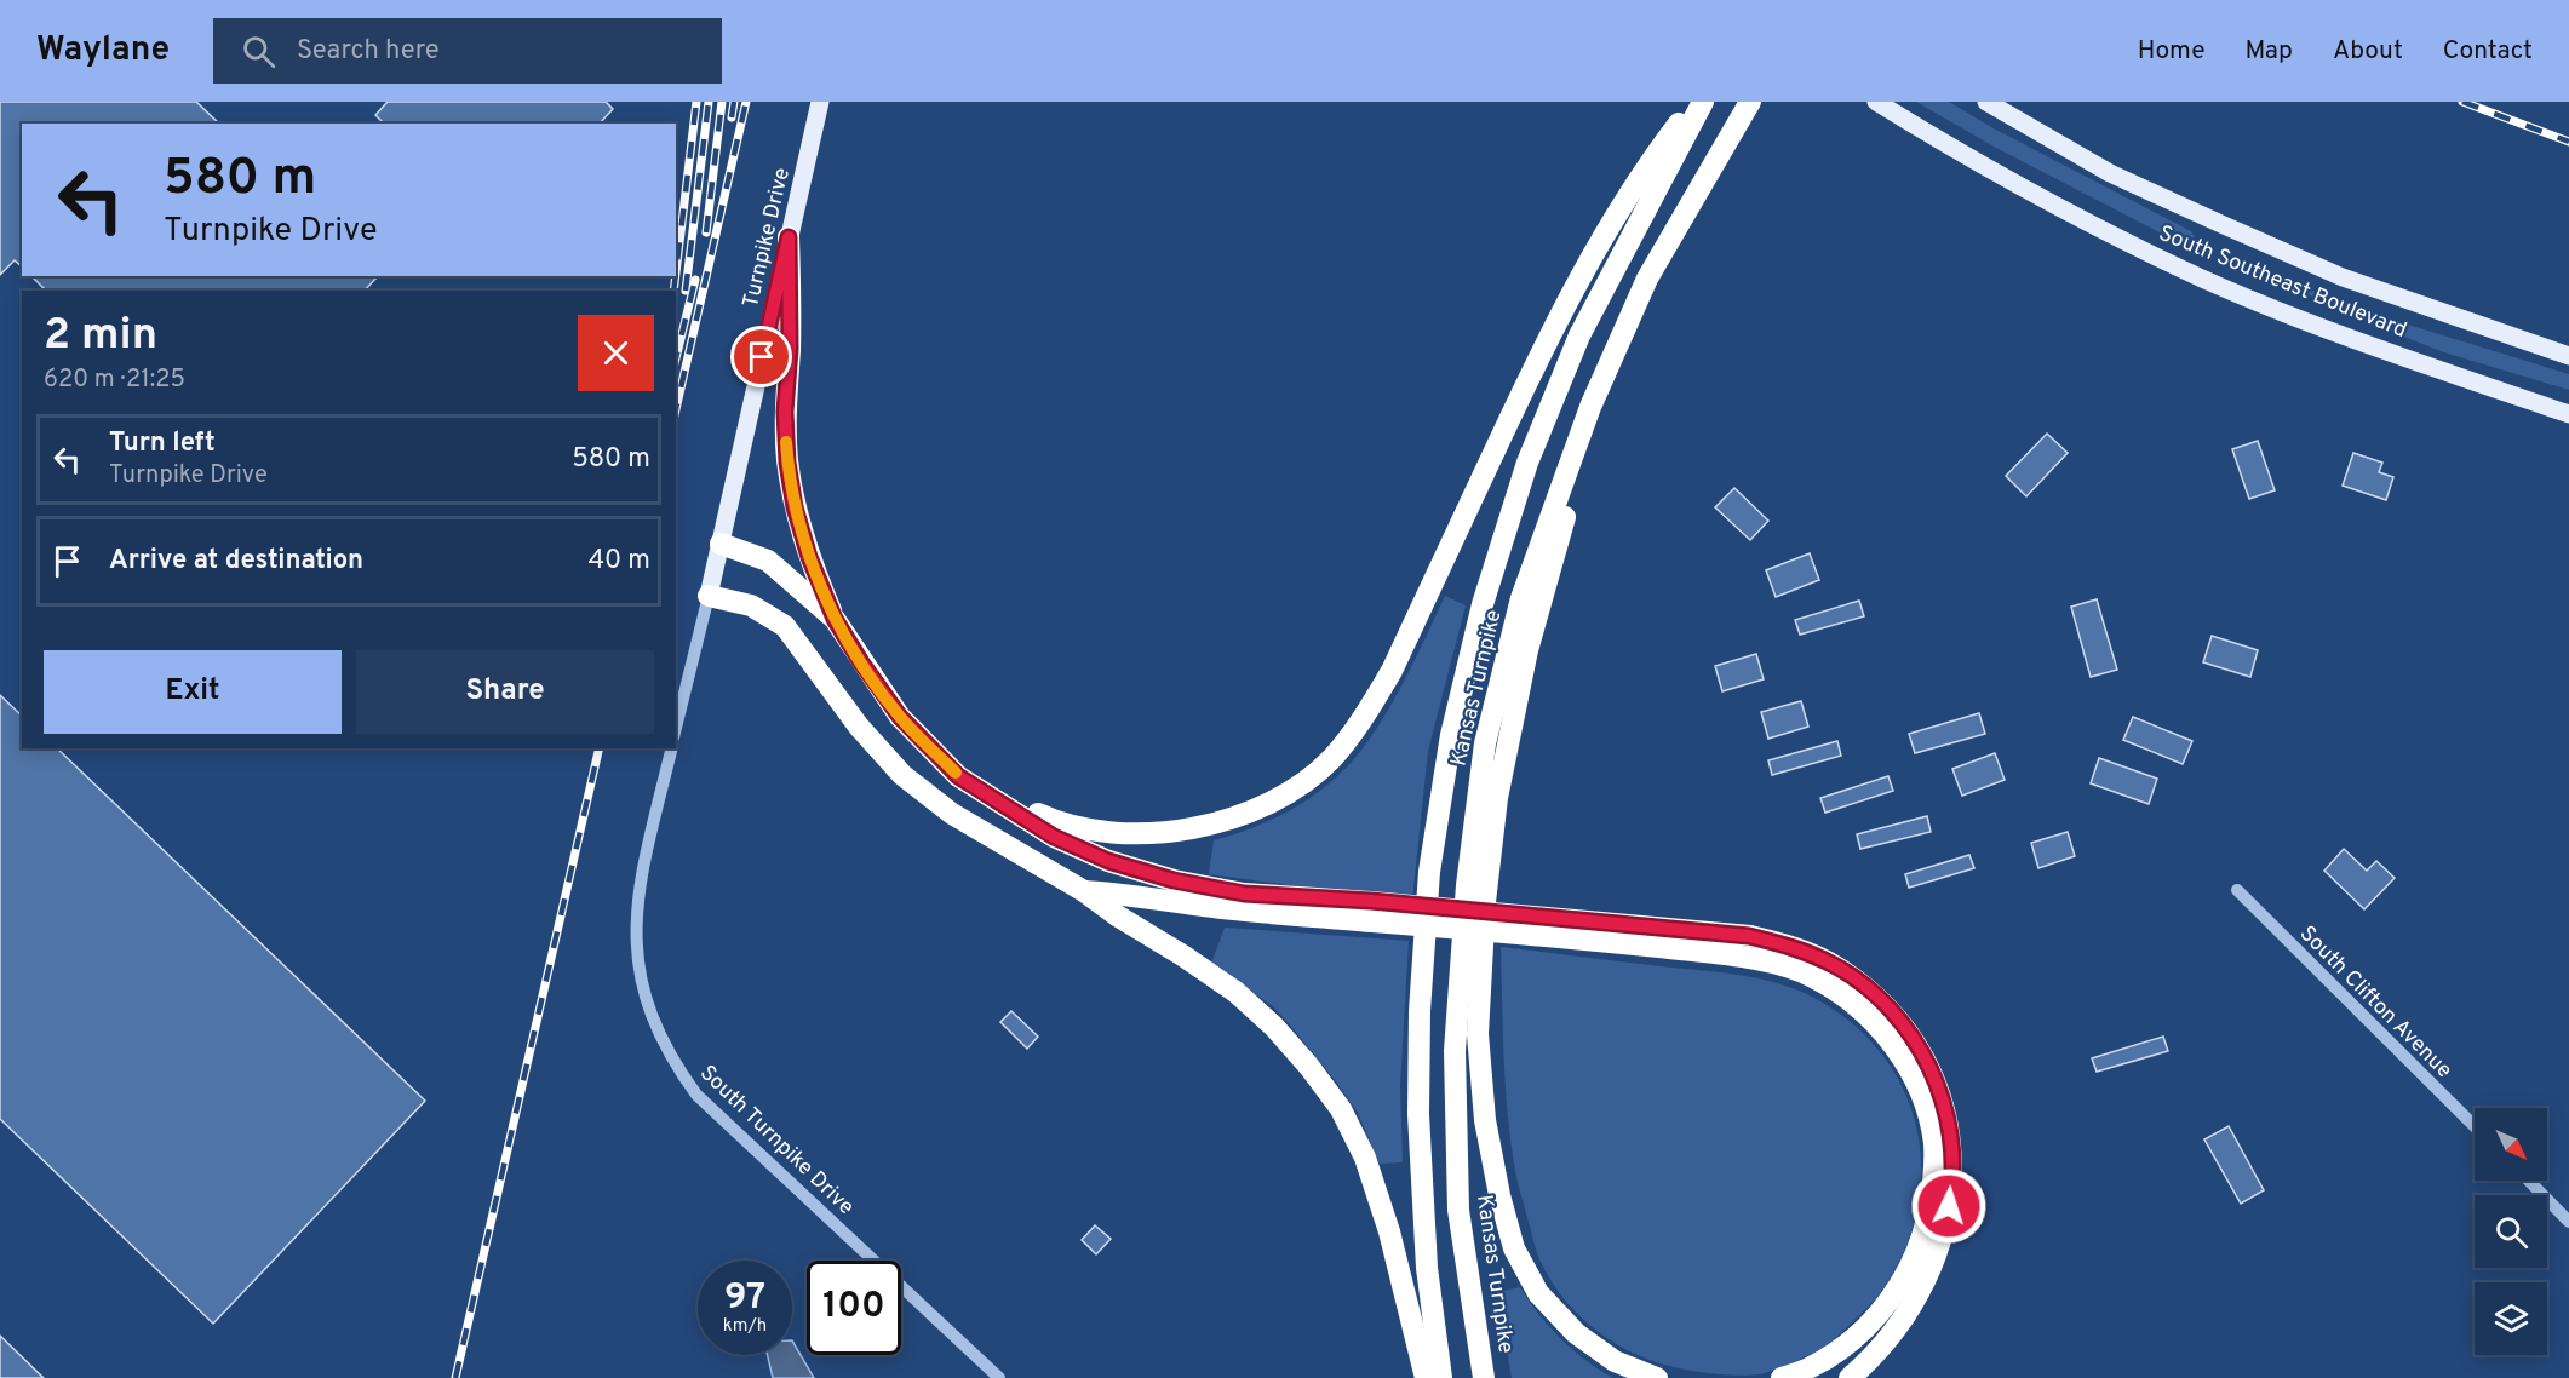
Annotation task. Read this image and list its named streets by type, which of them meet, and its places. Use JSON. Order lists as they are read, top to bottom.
{
  "streets": {
    "highway": ["Kansas Turnpike"],
    "main road": ["Turnpike Drive", "South Southeast Boulevard"],
    "street": ["South Clifton Avenue", "South Turnpike Drive"]
  },
  "north": "bottom right",
  "page": {
    "header": "Waylane",
    "search": "Search here",
    "nav": [
      "Home",
      "Map",
      "About",
      "Contact"
    ],
    "turn": ["580 m", "Turnpike Drive"],
    "heading": ["2 min", "620 m · 21:25"],
    "list": [
      {
        "name": "Turn left",
        "note": "Turnpike Drive",
        "value": "580 m"
      },
      {
        "name": "Arrive at destination",
        "value": "40 m"
      }
    ],
    "buttons": ["Exit", "Share"],
    "speed": "97 km/h",
    "limit": "100"
  }
}
